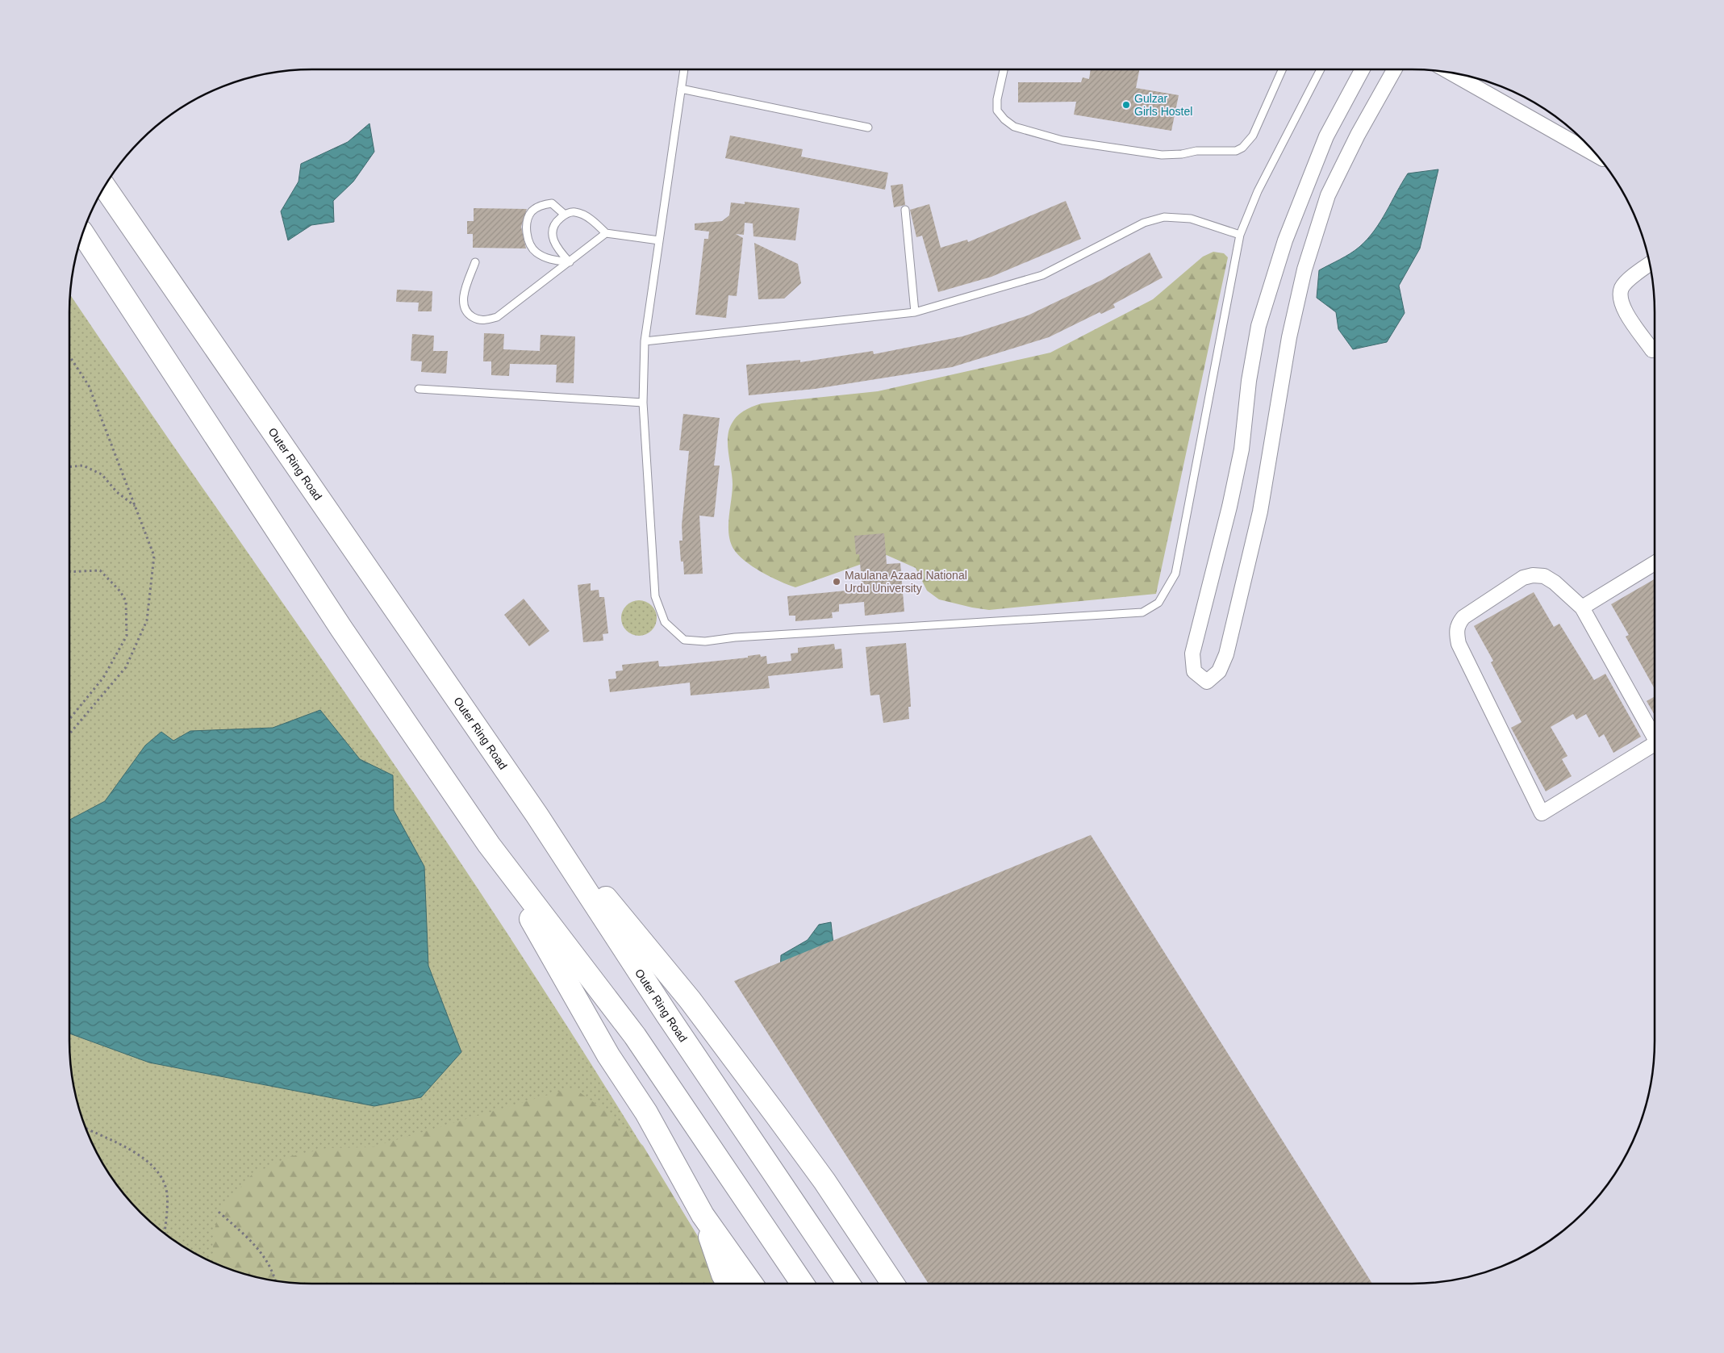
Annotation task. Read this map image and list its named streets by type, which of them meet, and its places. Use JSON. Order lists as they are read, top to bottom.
{
  "streets": {
    "highway": ["Outer Ring Road"]
  },
  "places": ["Gulzar Girls Hostel", "Maulana Azaad National Urdu University"]
}
